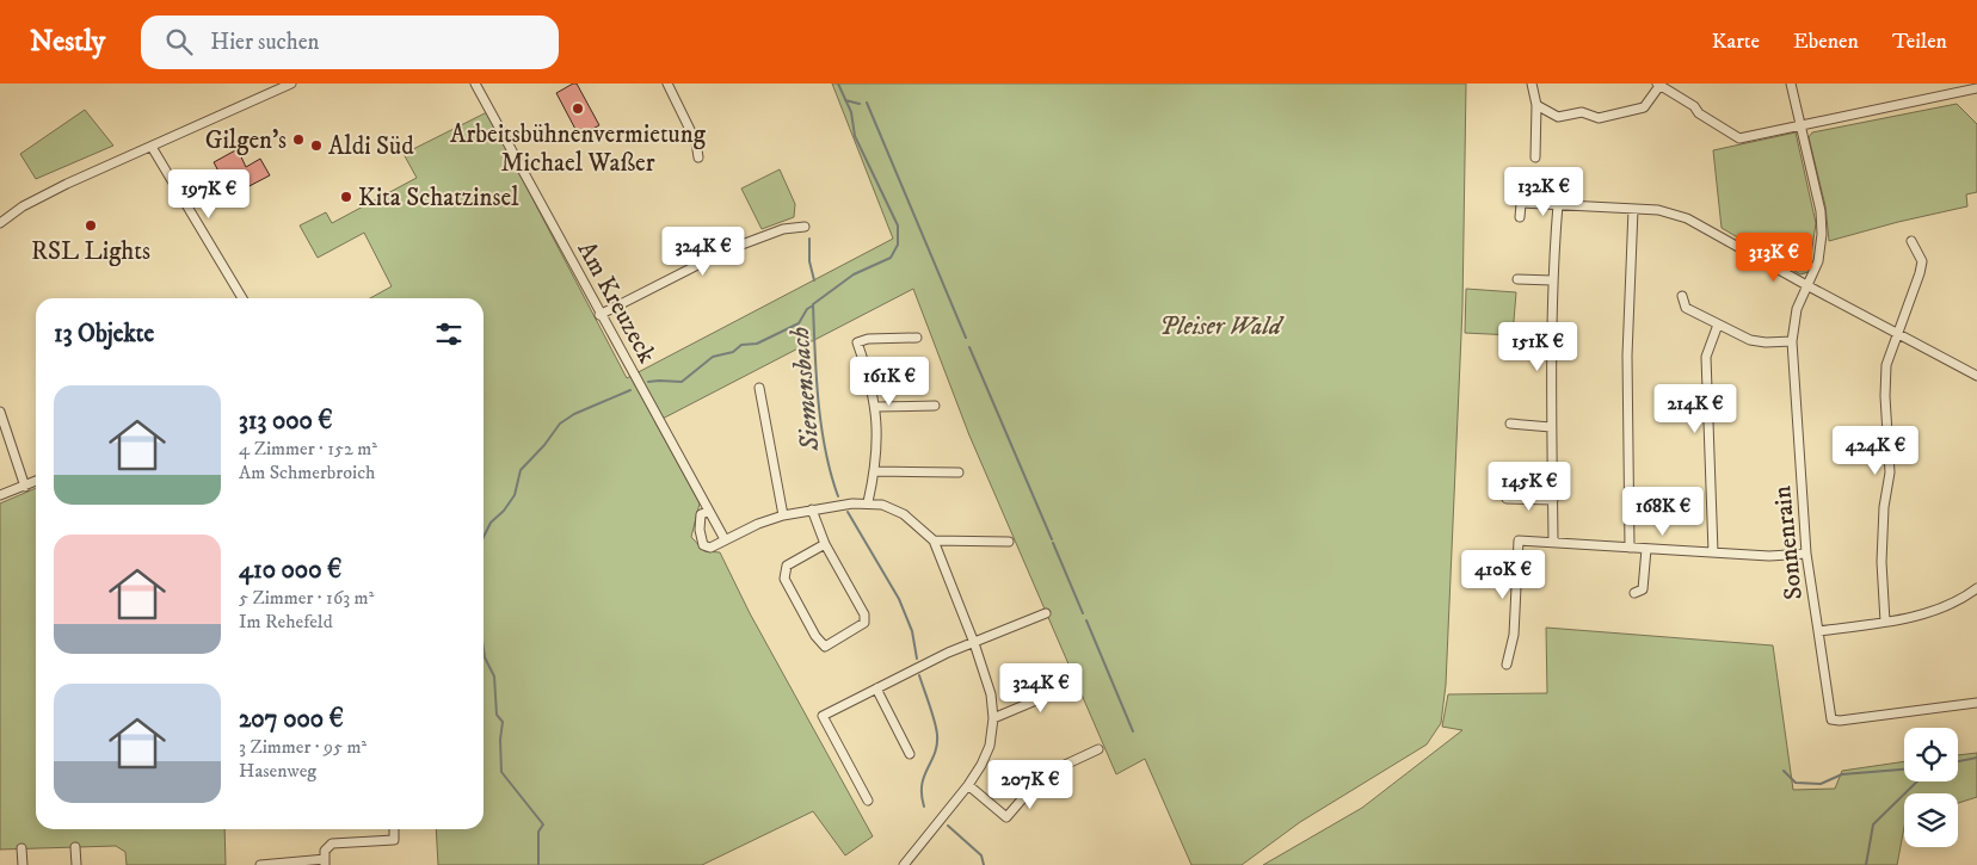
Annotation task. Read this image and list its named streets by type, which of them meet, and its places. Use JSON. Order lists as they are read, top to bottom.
{
  "streets": {
    "street": ["Am Kreuzeck", "Sonnenrain"]
  },
  "water": ["Siemensbach"],
  "parks": ["Pleiser Wald"],
  "places": [
    "Arbeitsbühnenvermietung Michael Waßer",
    "Gilgen's",
    "Aldi Süd",
    "Kita Schatzinsel",
    "RSL Lights"
  ],
  "page": {
    "header": "Nestly",
    "search": "Hier suchen",
    "nav": ["Karte", "Ebenen", "Teilen"],
    "price": [
      "132K €",
      "197K €",
      "324K €",
      "313K €",
      "151K €",
      "161K €",
      "214K €",
      "424K €",
      "145K €",
      "168K €",
      "410K €",
      "324K €",
      "207K €"
    ],
    "heading": "13 Objekte",
    "list": [
      {
        "name": "313 000 €",
        "note": "4 Zimmer · 152 m² · Am Schmerbroich"
      },
      {
        "name": "410 000 €",
        "note": "5 Zimmer · 163 m² · Im Rehefeld"
      },
      {
        "name": "207 000 €",
        "note": "3 Zimmer · 95 m² · Hasenweg"
      }
    ]
  }
}
